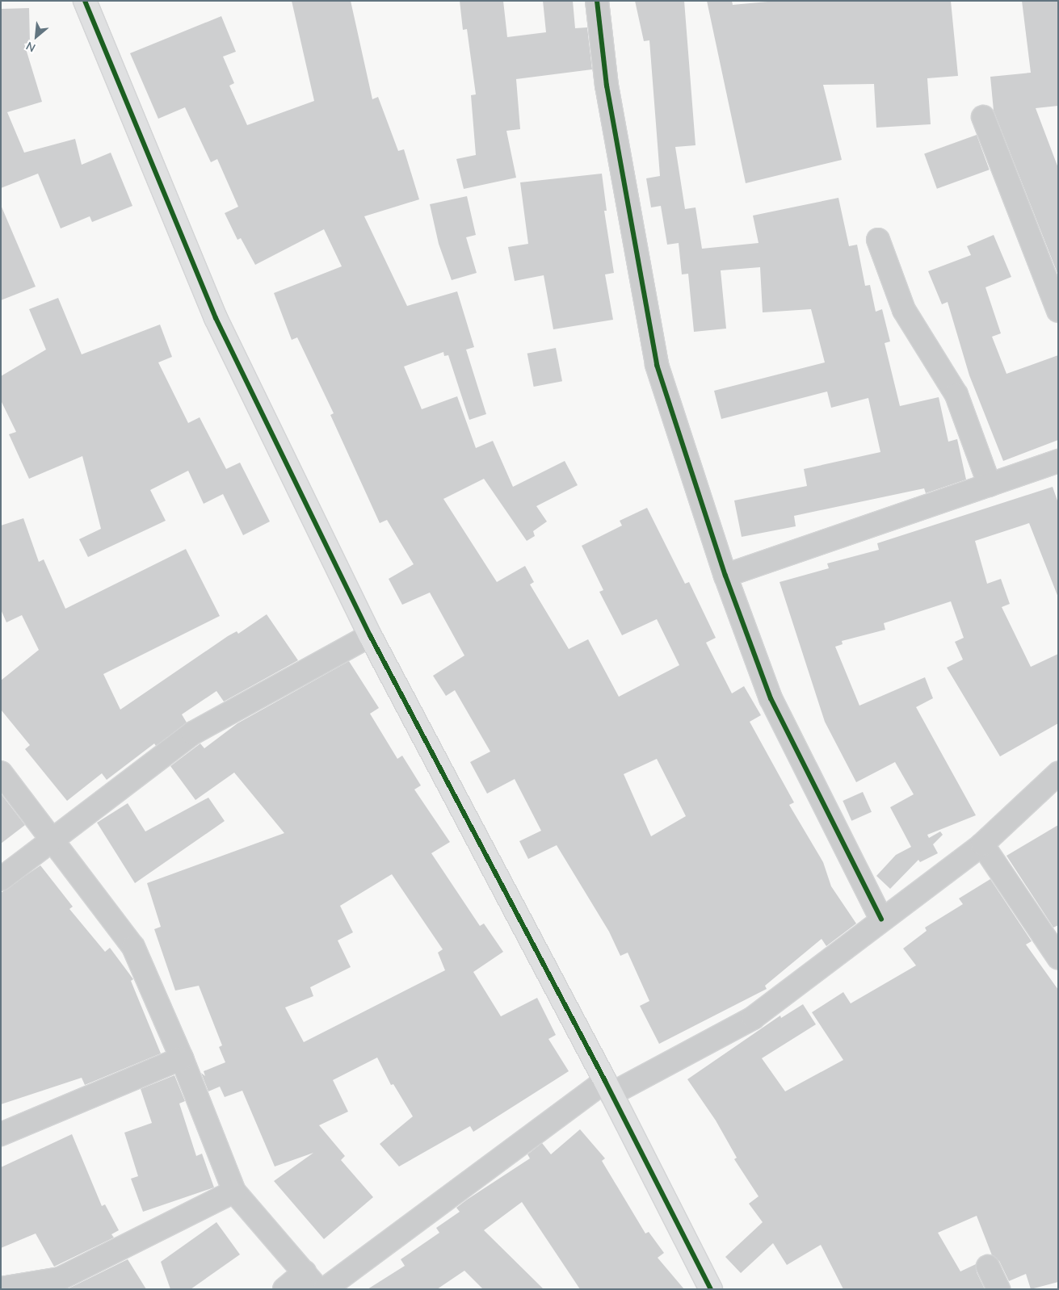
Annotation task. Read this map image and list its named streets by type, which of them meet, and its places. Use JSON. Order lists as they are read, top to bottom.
{
  "north": "bottom left"
}
